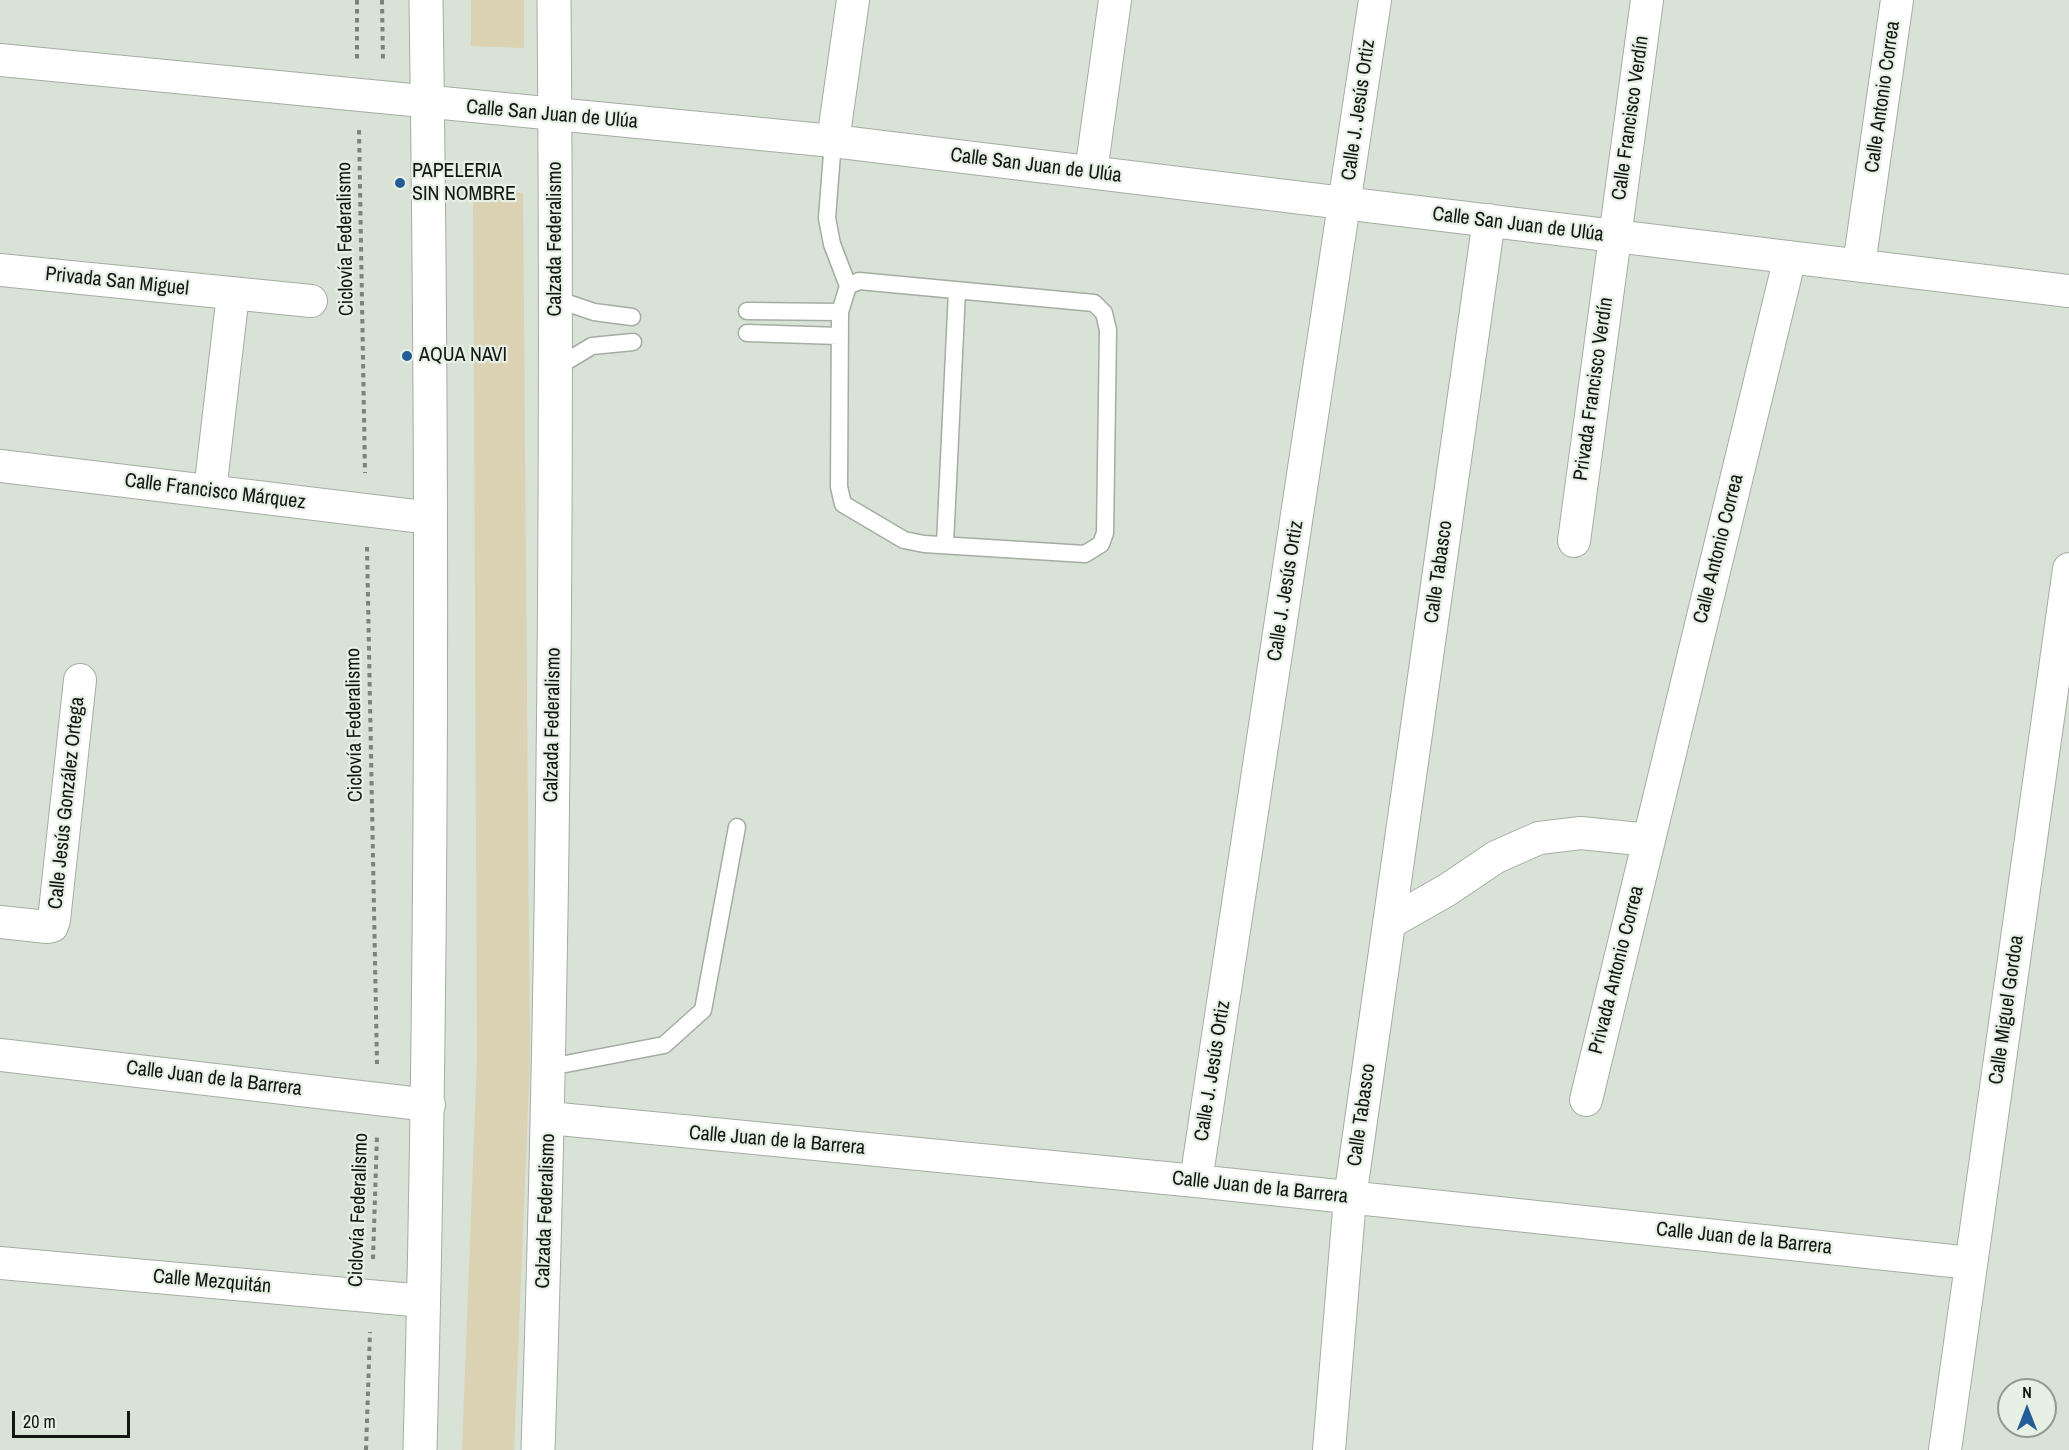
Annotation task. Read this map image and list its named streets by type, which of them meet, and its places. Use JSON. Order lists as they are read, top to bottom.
{
  "streets": {
    "main road": ["Calzada Federalismo"],
    "street": [
      "Calle Antonio Correa",
      "Calle J. Jesús Ortiz",
      "Calle San Juan de Ulúa",
      "Calle Francisco Verdín",
      "Privada San Miguel",
      "Privada Francisco Verdín",
      "Calle Francisco Márquez",
      "Calle Tabasco",
      "Calle Jesús González Ortega",
      "Privada Antonio Correa",
      "Calle Miguel Gordoa",
      "Calle Juan de la Barrera",
      "Calle Mezquitán"
    ],
    "path": ["Ciclovía Federalismo"]
  },
  "crossings": [
    ["Calle Antonio Correa", "Calle San Juan de Ulúa"],
    ["Calle Antonio Correa", "Privada Antonio Correa"],
    ["Calle J. Jesús Ortiz", "Calle San Juan de Ulúa"],
    ["Calle J. Jesús Ortiz", "Calle Juan de la Barrera"],
    ["Calle San Juan de Ulúa", "Calle Francisco Verdín"],
    ["Calle San Juan de Ulúa", "Ciclovía Federalismo"],
    ["Calle San Juan de Ulúa", "Calzada Federalismo"],
    ["Calle San Juan de Ulúa", "Privada Francisco Verdín"],
    ["Calle San Juan de Ulúa", "Calle Tabasco"],
    ["Calle Francisco Verdín", "Privada Francisco Verdín"],
    ["Ciclovía Federalismo", "Calle Francisco Márquez"],
    ["Ciclovía Federalismo", "Calle Juan de la Barrera"],
    ["Ciclovía Federalismo", "Calle Mezquitán"],
    ["Calzada Federalismo", "Calle Juan de la Barrera"],
    ["Calle Tabasco", "Calle Juan de la Barrera"],
    ["Calle Miguel Gordoa", "Calle Juan de la Barrera"]
  ],
  "places": ["PAPELERIA SIN NOMBRE", "AQUA NAVI"],
  "scale_bar": "20 m",
  "north": "top"
}
